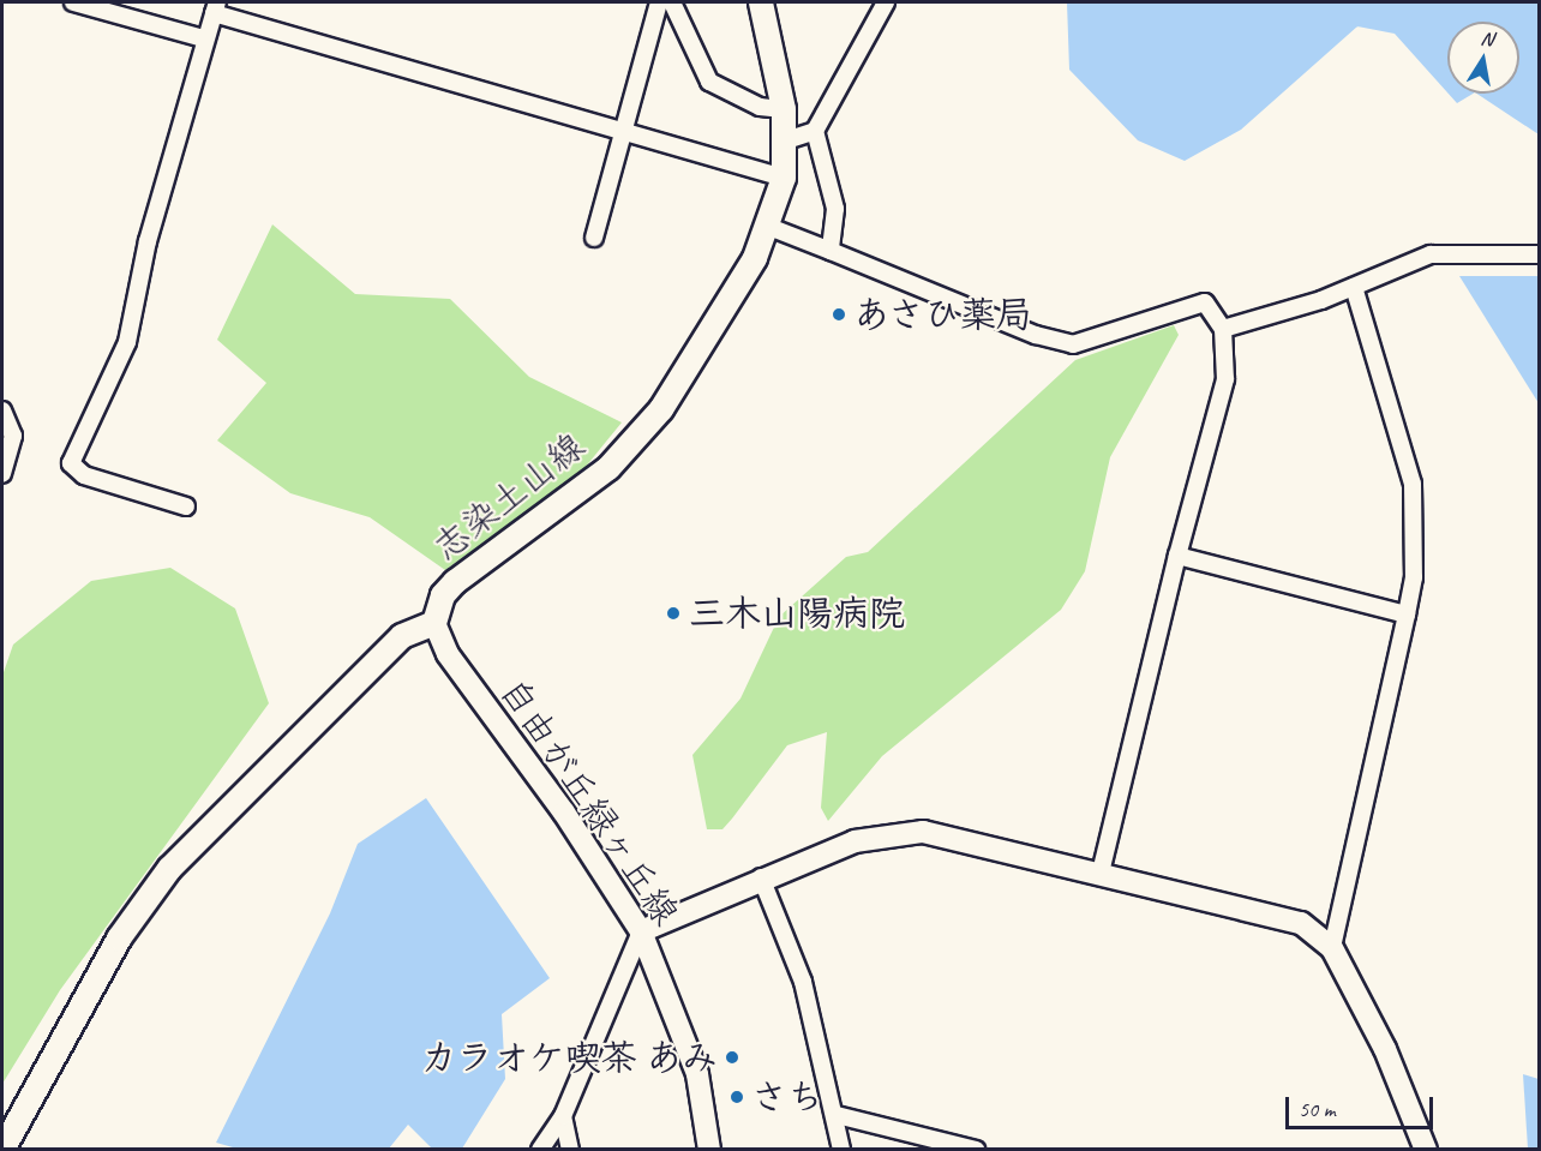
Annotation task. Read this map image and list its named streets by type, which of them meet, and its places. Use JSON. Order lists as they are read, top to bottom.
{
  "streets": {
    "main road": ["志染土山線"],
    "street": ["自由が丘緑ヶ丘線"]
  },
  "crossings": [
    ["志染土山線", "自由が丘緑ヶ丘線"]
  ],
  "places": [
    "あさひ薬局",
    "三木山陽病院",
    "カラオケ喫茶 あみ",
    "さち"
  ],
  "scale_bar": "50 m",
  "north": "top"
}
